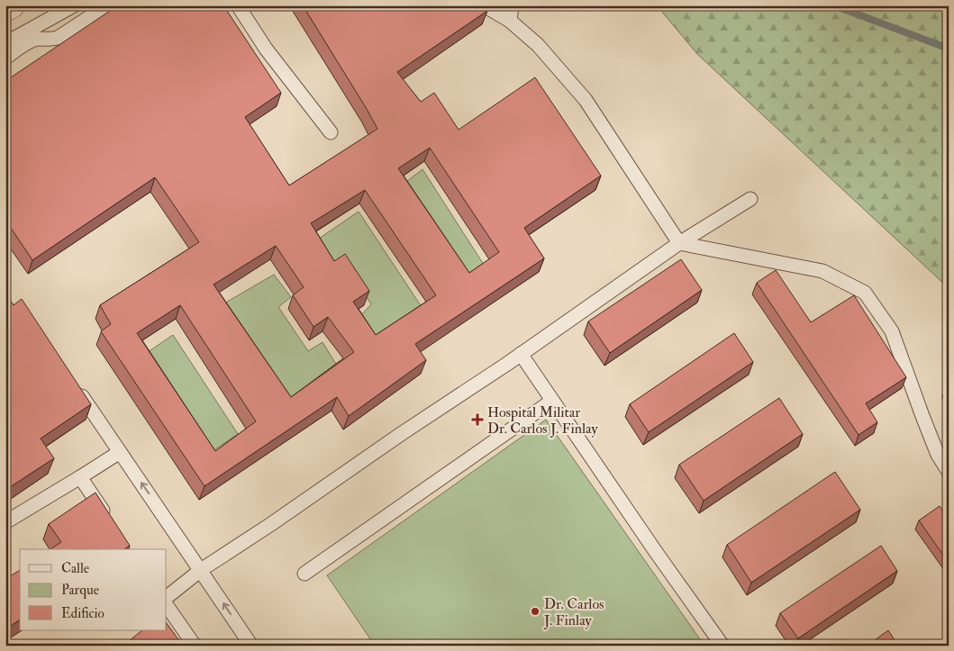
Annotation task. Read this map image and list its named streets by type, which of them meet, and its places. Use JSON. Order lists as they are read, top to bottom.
{
  "places": {
    "health": ["Hospital Militar Dr. Carlos J. Finlay"],
    "other": ["Dr. Carlos J. Finlay"]
  },
  "legend": ["Calle", "Parque", "Edificio"]
}
